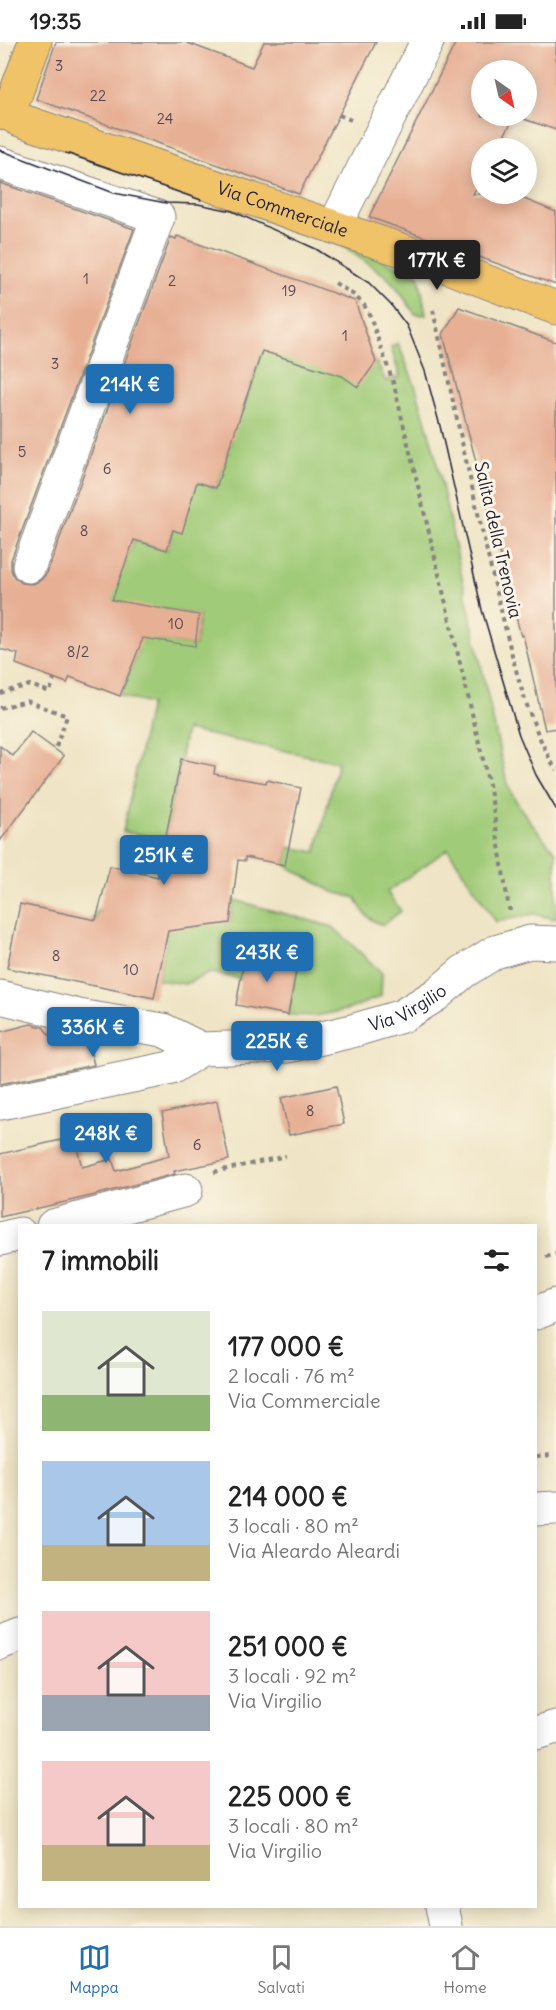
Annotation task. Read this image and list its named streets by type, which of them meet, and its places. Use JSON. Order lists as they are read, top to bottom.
{
  "streets": {
    "main road": ["Via Commerciale"],
    "street": ["Via Virgilio"],
    "path": ["Salita della Trenovia"]
  },
  "house_numbers": [
    "3",
    "22",
    "24",
    "1",
    "2",
    "19",
    "1",
    "3",
    "5",
    "6",
    "8",
    "10",
    "8/2",
    "8",
    "10",
    "8",
    "6"
  ],
  "north": "bottom right",
  "page": {
    "status": "19:35",
    "price": [
      "177K €",
      "214K €",
      "251K €",
      "243K €",
      "336K €",
      "225K €",
      "248K €"
    ],
    "heading": "7 immobili",
    "list": [
      {
        "name": "177 000 €",
        "note": "2 locali · 76 m² · Via Commerciale"
      },
      {
        "name": "214 000 €",
        "note": "3 locali · 80 m² · Via Aleardo Aleardi"
      },
      {
        "name": "251 000 €",
        "note": "3 locali · 92 m² · Via Virgilio"
      },
      {
        "name": "225 000 €",
        "note": "3 locali · 80 m² · Via Virgilio"
      }
    ],
    "tabs": ["Mappa", "Salvati", "Home"]
  }
}
